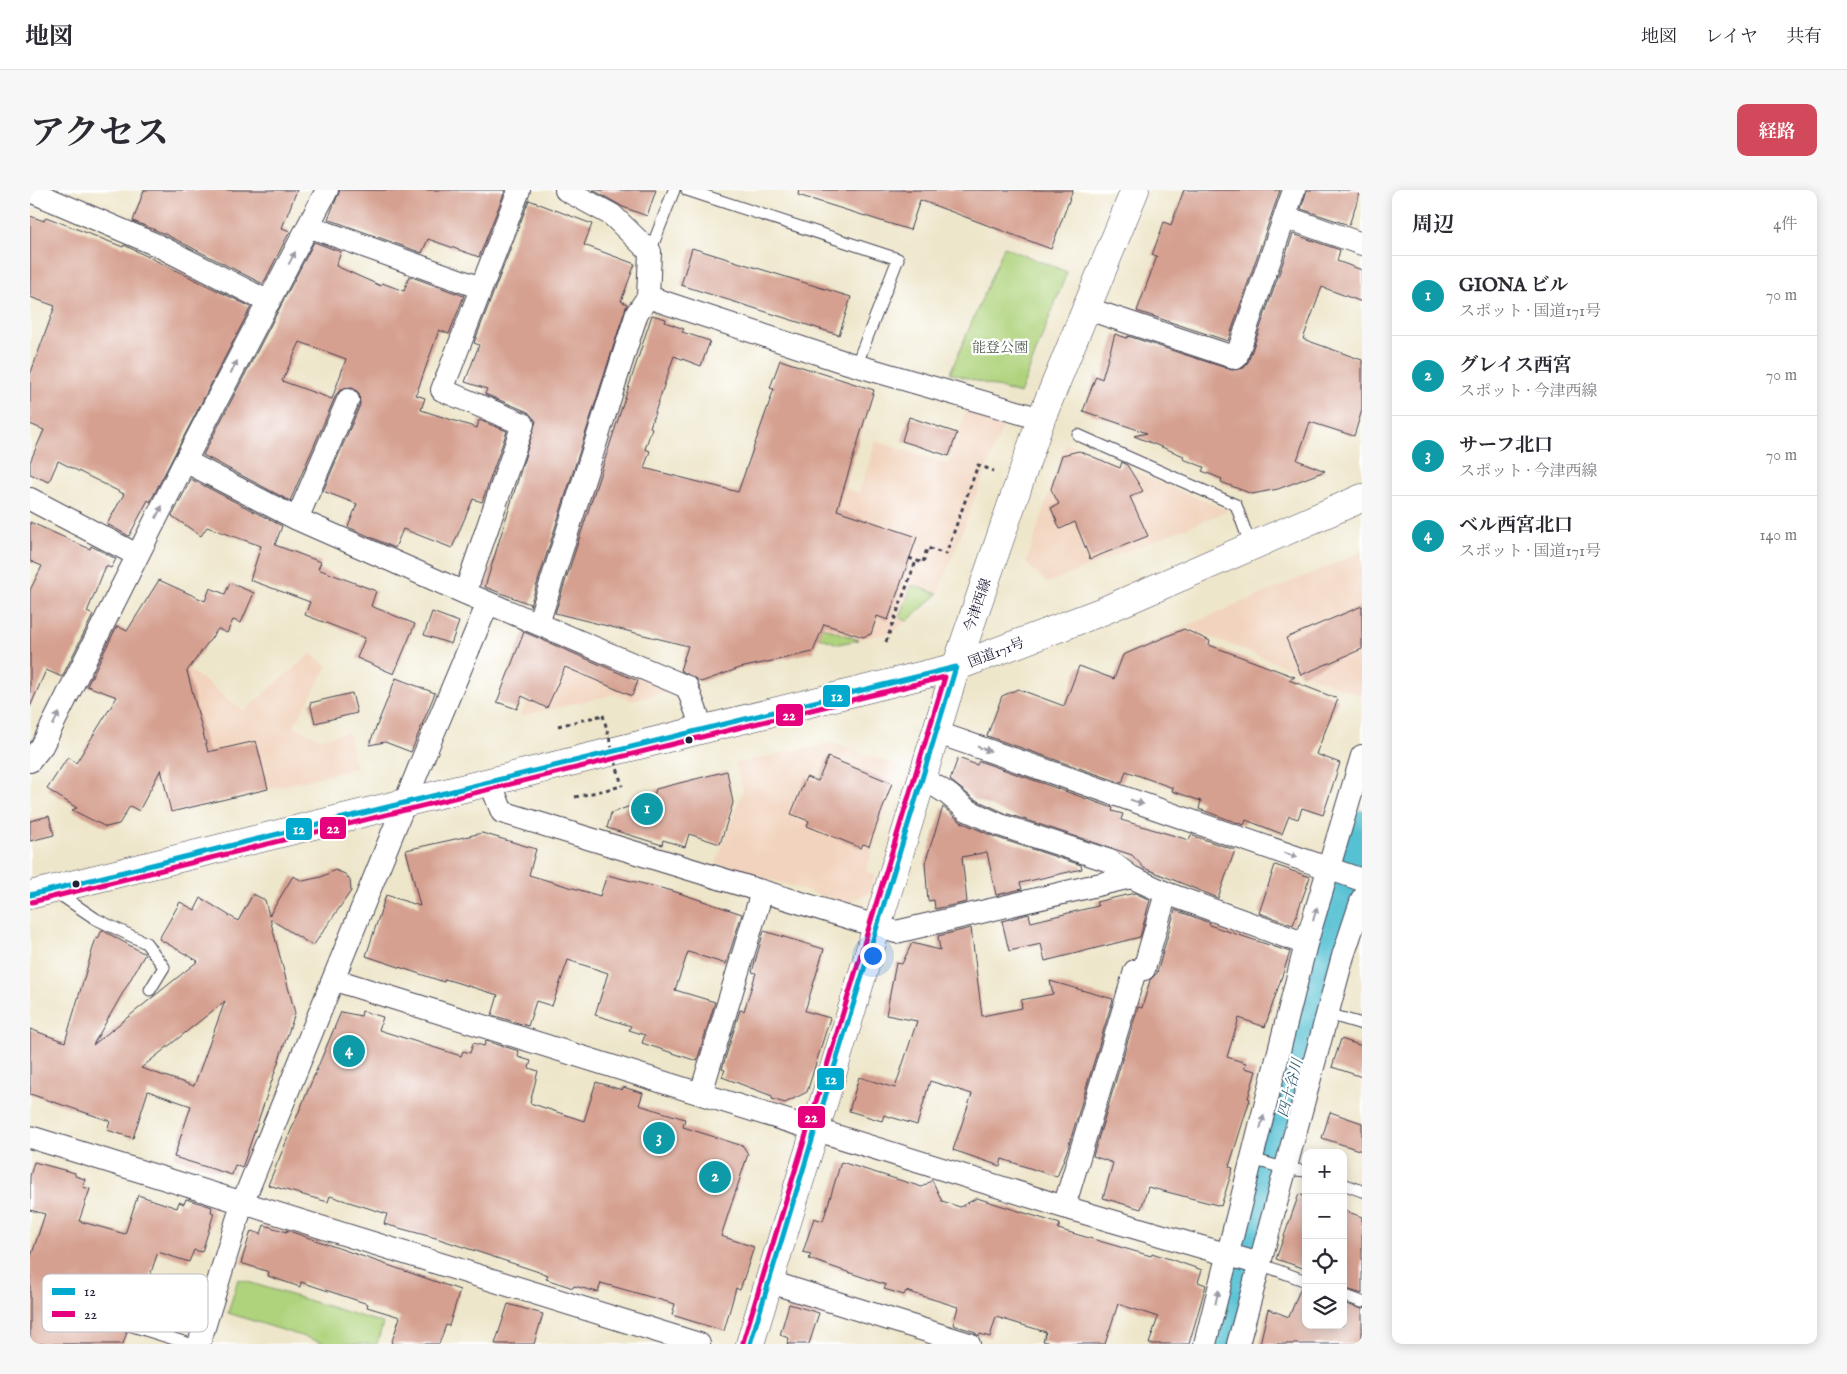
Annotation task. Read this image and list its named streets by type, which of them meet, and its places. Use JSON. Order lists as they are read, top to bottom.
{
  "streets": {
    "main road": ["今津西線", "国道171号"]
  },
  "crossings": [
    ["今津西線", "国道171号"]
  ],
  "water": ["四十谷川"],
  "parks": ["能登公園"],
  "lines": ["transit line 12", "transit line 22"],
  "legend": ["12", "22"],
  "page": {
    "header": "地図",
    "nav": ["地図", "レイヤ", "共有"],
    "title": "アクセス",
    "buttons": "経路",
    "heading": ["周辺", "4件"],
    "list": [
      {
        "mark": "1",
        "name": "GIONA ビル",
        "note": "スポット · 国道171号",
        "value": "70 m"
      },
      {
        "mark": "2",
        "name": "グレイス西宮",
        "note": "スポット · 今津西線",
        "value": "70 m"
      },
      {
        "mark": "3",
        "name": "サーフ北口",
        "note": "スポット · 今津西線",
        "value": "70 m"
      },
      {
        "mark": "4",
        "name": "ベル西宮北口",
        "note": "スポット · 国道171号",
        "value": "140 m"
      }
    ],
    "pins": [
      "1",
      "4",
      "3",
      "2"
    ],
    "map_buttons": ["+", "−"]
  }
}
